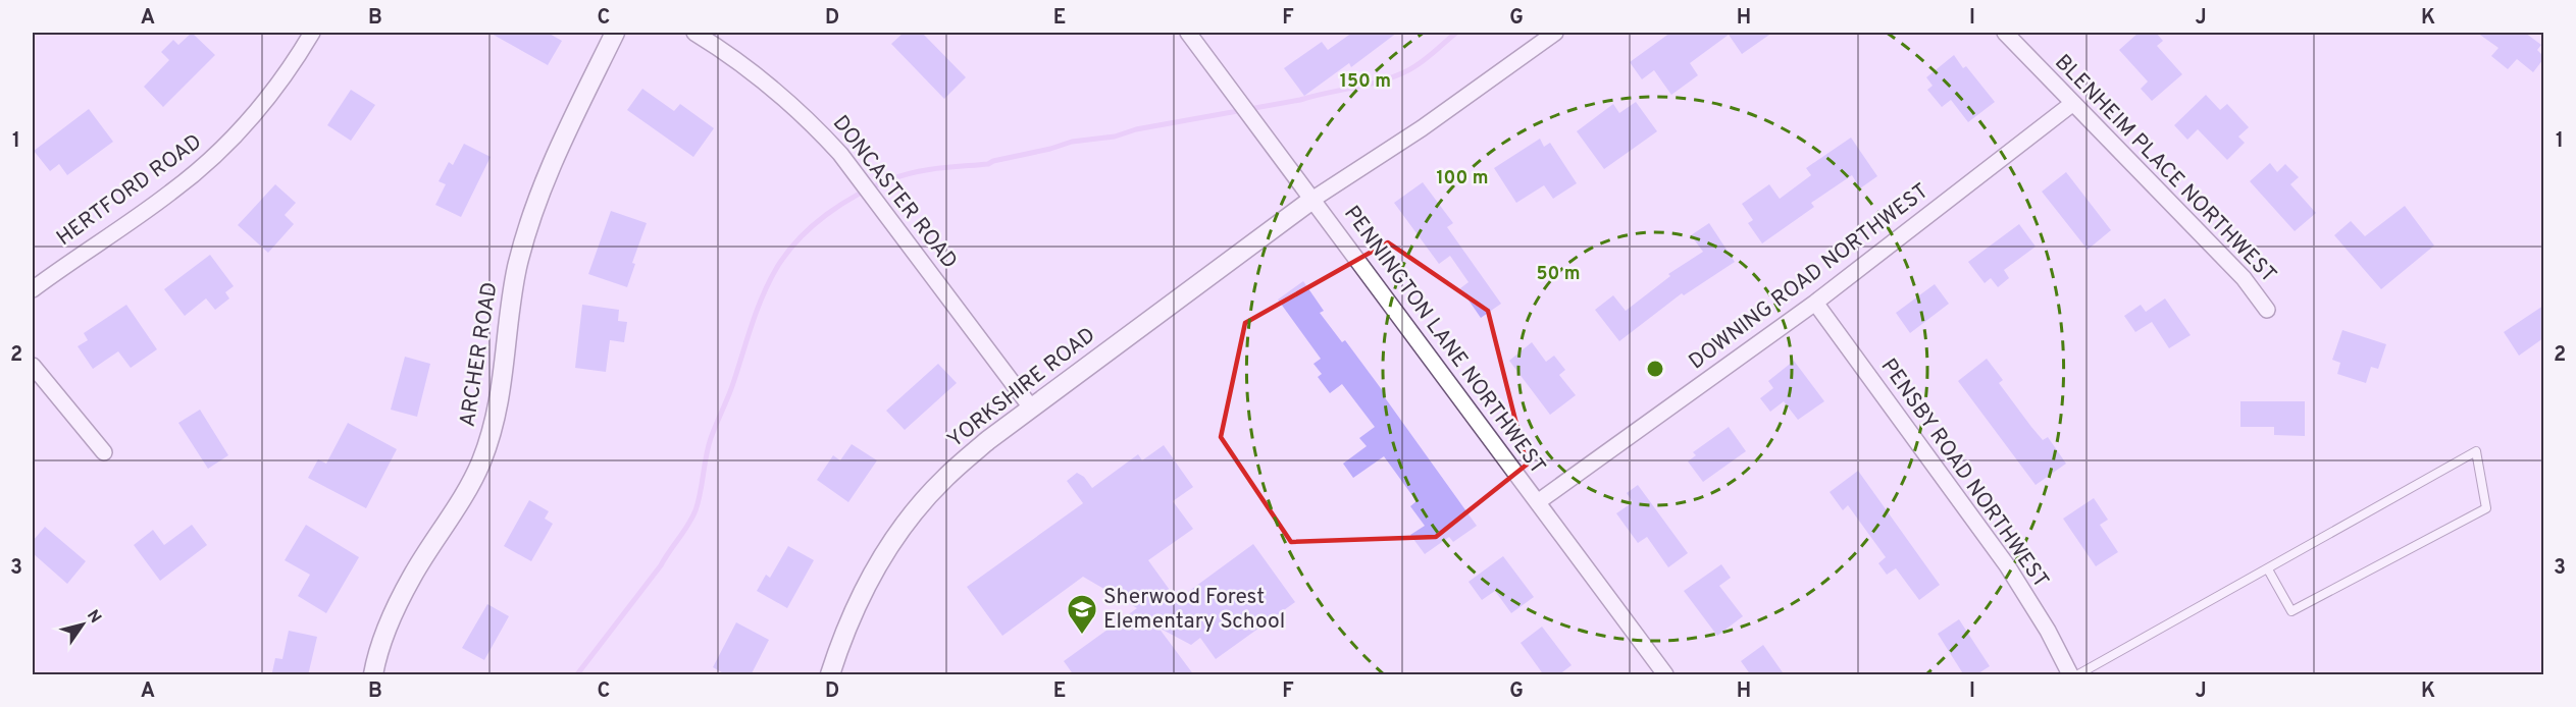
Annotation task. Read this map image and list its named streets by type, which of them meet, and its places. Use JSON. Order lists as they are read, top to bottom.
{
  "streets": {
    "street": [
      "BLENHEIM PLACE NORTHWEST",
      "HERTFORD ROAD",
      "DONCASTER ROAD",
      "DOWNING ROAD NORTHWEST",
      "PENNINGTON LANE NORTHWEST",
      "ARCHER ROAD",
      "YORKSHIRE ROAD",
      "PENSBY ROAD NORTHWEST"
    ]
  },
  "crossings": [
    ["BLENHEIM PLACE NORTHWEST", "DOWNING ROAD NORTHWEST"],
    ["DONCASTER ROAD", "YORKSHIRE ROAD"],
    ["DOWNING ROAD NORTHWEST", "PENNINGTON LANE NORTHWEST"],
    ["DOWNING ROAD NORTHWEST", "PENSBY ROAD NORTHWEST"],
    ["PENNINGTON LANE NORTHWEST", "YORKSHIRE ROAD"]
  ],
  "places": {
    "school or university": ["Sherwood Forest Elementary School"]
  },
  "north": "top right",
  "grid": {
    "columns": [
      "A",
      "B",
      "C",
      "D",
      "E",
      "F",
      "G",
      "H",
      "I",
      "J",
      "K"
    ],
    "rows": ["1", "2", "3"]
  },
  "rings": ["150 m", "100 m", "50 m"]
}
